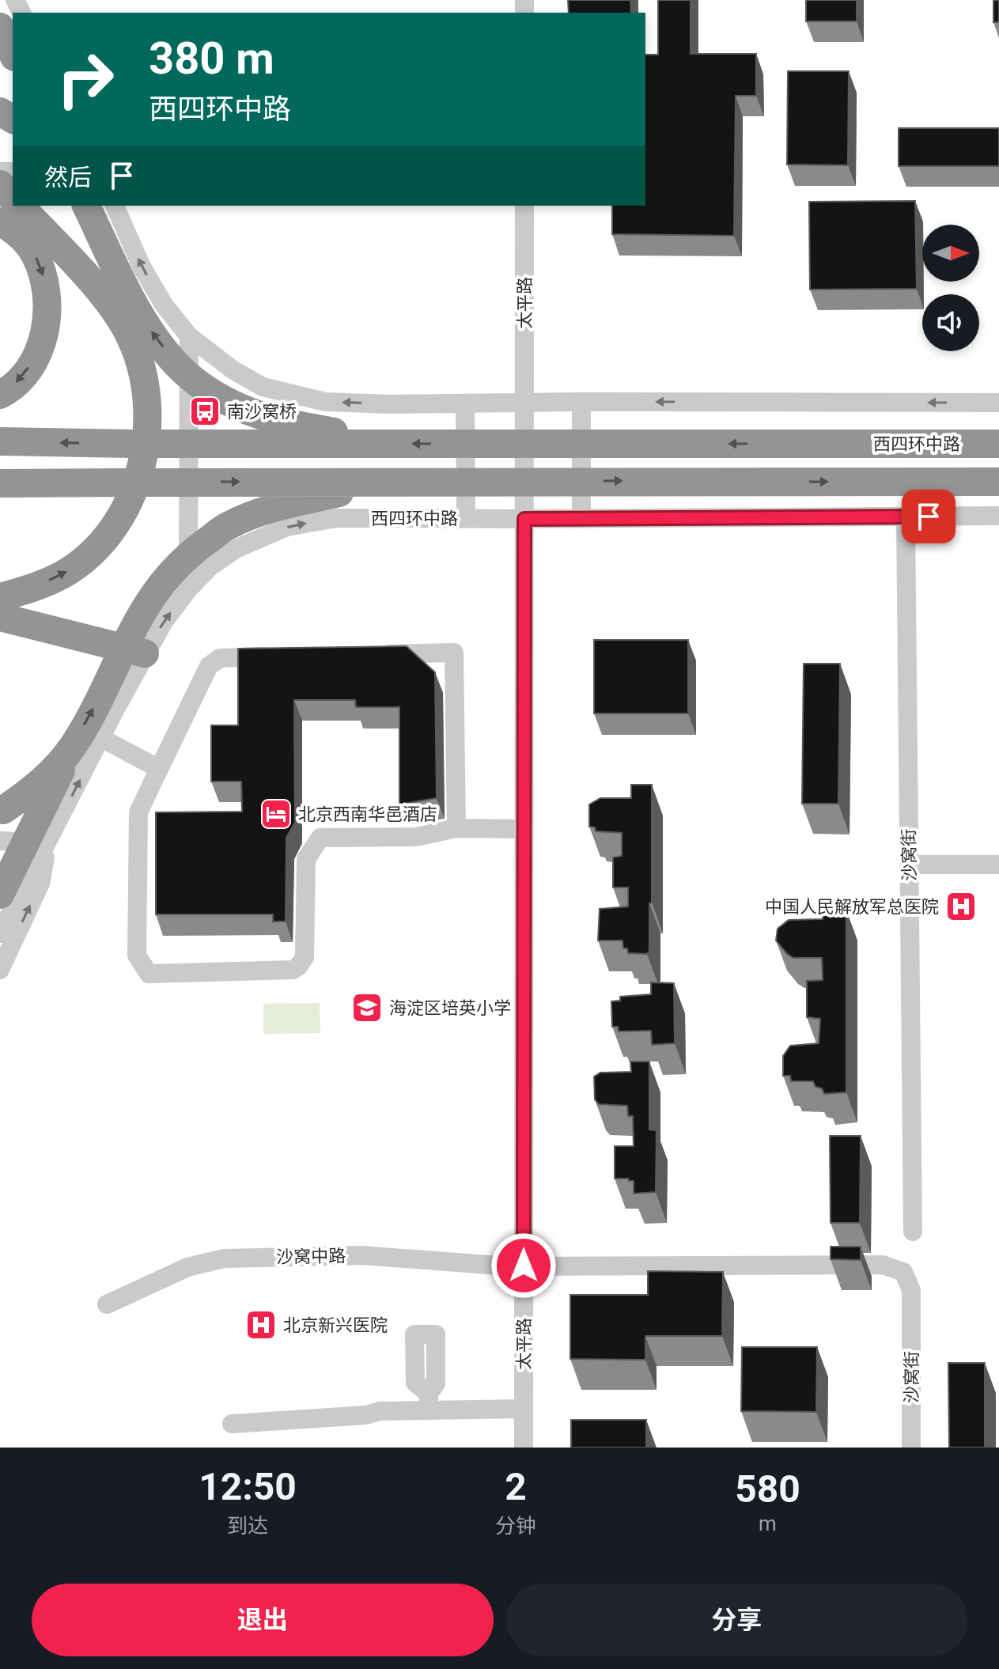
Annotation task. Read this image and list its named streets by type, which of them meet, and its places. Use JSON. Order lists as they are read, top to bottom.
{
  "streets": {
    "highway": ["西四环中路"],
    "street": ["太平路", "沙窝街", "沙窝中路"]
  },
  "crossings": [
    ["太平路", "西四环中路"],
    ["太平路", "沙窝街"],
    ["太平路", "沙窝中路"],
    ["西四环中路", "沙窝街"],
    ["沙窝街", "沙窝中路"]
  ],
  "places": {
    "bus stop": ["南沙窝桥"],
    "hotel": ["北京西南华邑酒店"],
    "hospital": ["中国人民解放军总医院", "北京新兴医院"],
    "school or university": ["海淀区培英小学"]
  },
  "north": "right",
  "page": {
    "turn": ["380 m", "西四环中路"],
    "then": "然后",
    "eta": [
      "12:50",
      "到达",
      "2",
      "分钟",
      "580",
      "m"
    ],
    "buttons": ["退出", "分享"]
  }
}
